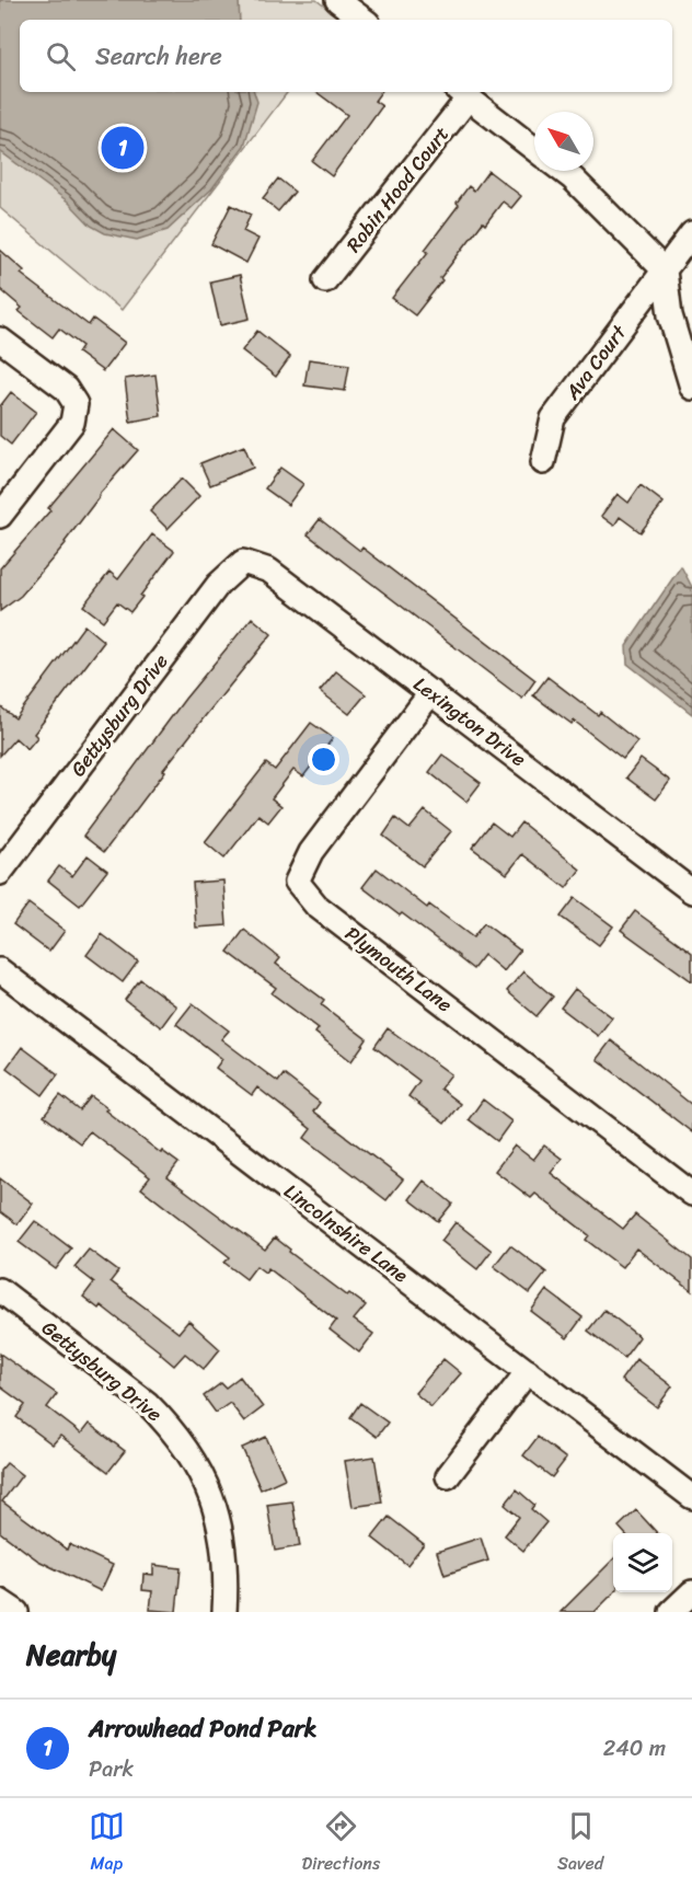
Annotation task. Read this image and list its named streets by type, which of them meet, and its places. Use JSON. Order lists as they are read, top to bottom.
{
  "streets": {
    "street": [
      "Robin Hood Court",
      "Ava Court",
      "Gettysburg Drive",
      "Lexington Drive",
      "Plymouth Lane",
      "Lincolnshire Lane"
    ]
  },
  "crossings": [
    ["Gettysburg Drive", "Lexington Drive"],
    ["Lexington Drive", "Plymouth Lane"]
  ],
  "north": "top left",
  "page": {
    "search": "Search here",
    "pins": "1",
    "heading": "Nearby",
    "list": [
      {
        "mark": "1",
        "name": "Arrowhead Pond Park",
        "note": "Park",
        "value": "240 m"
      }
    ],
    "nav": ["Map", "Directions", "Saved"]
  }
}
